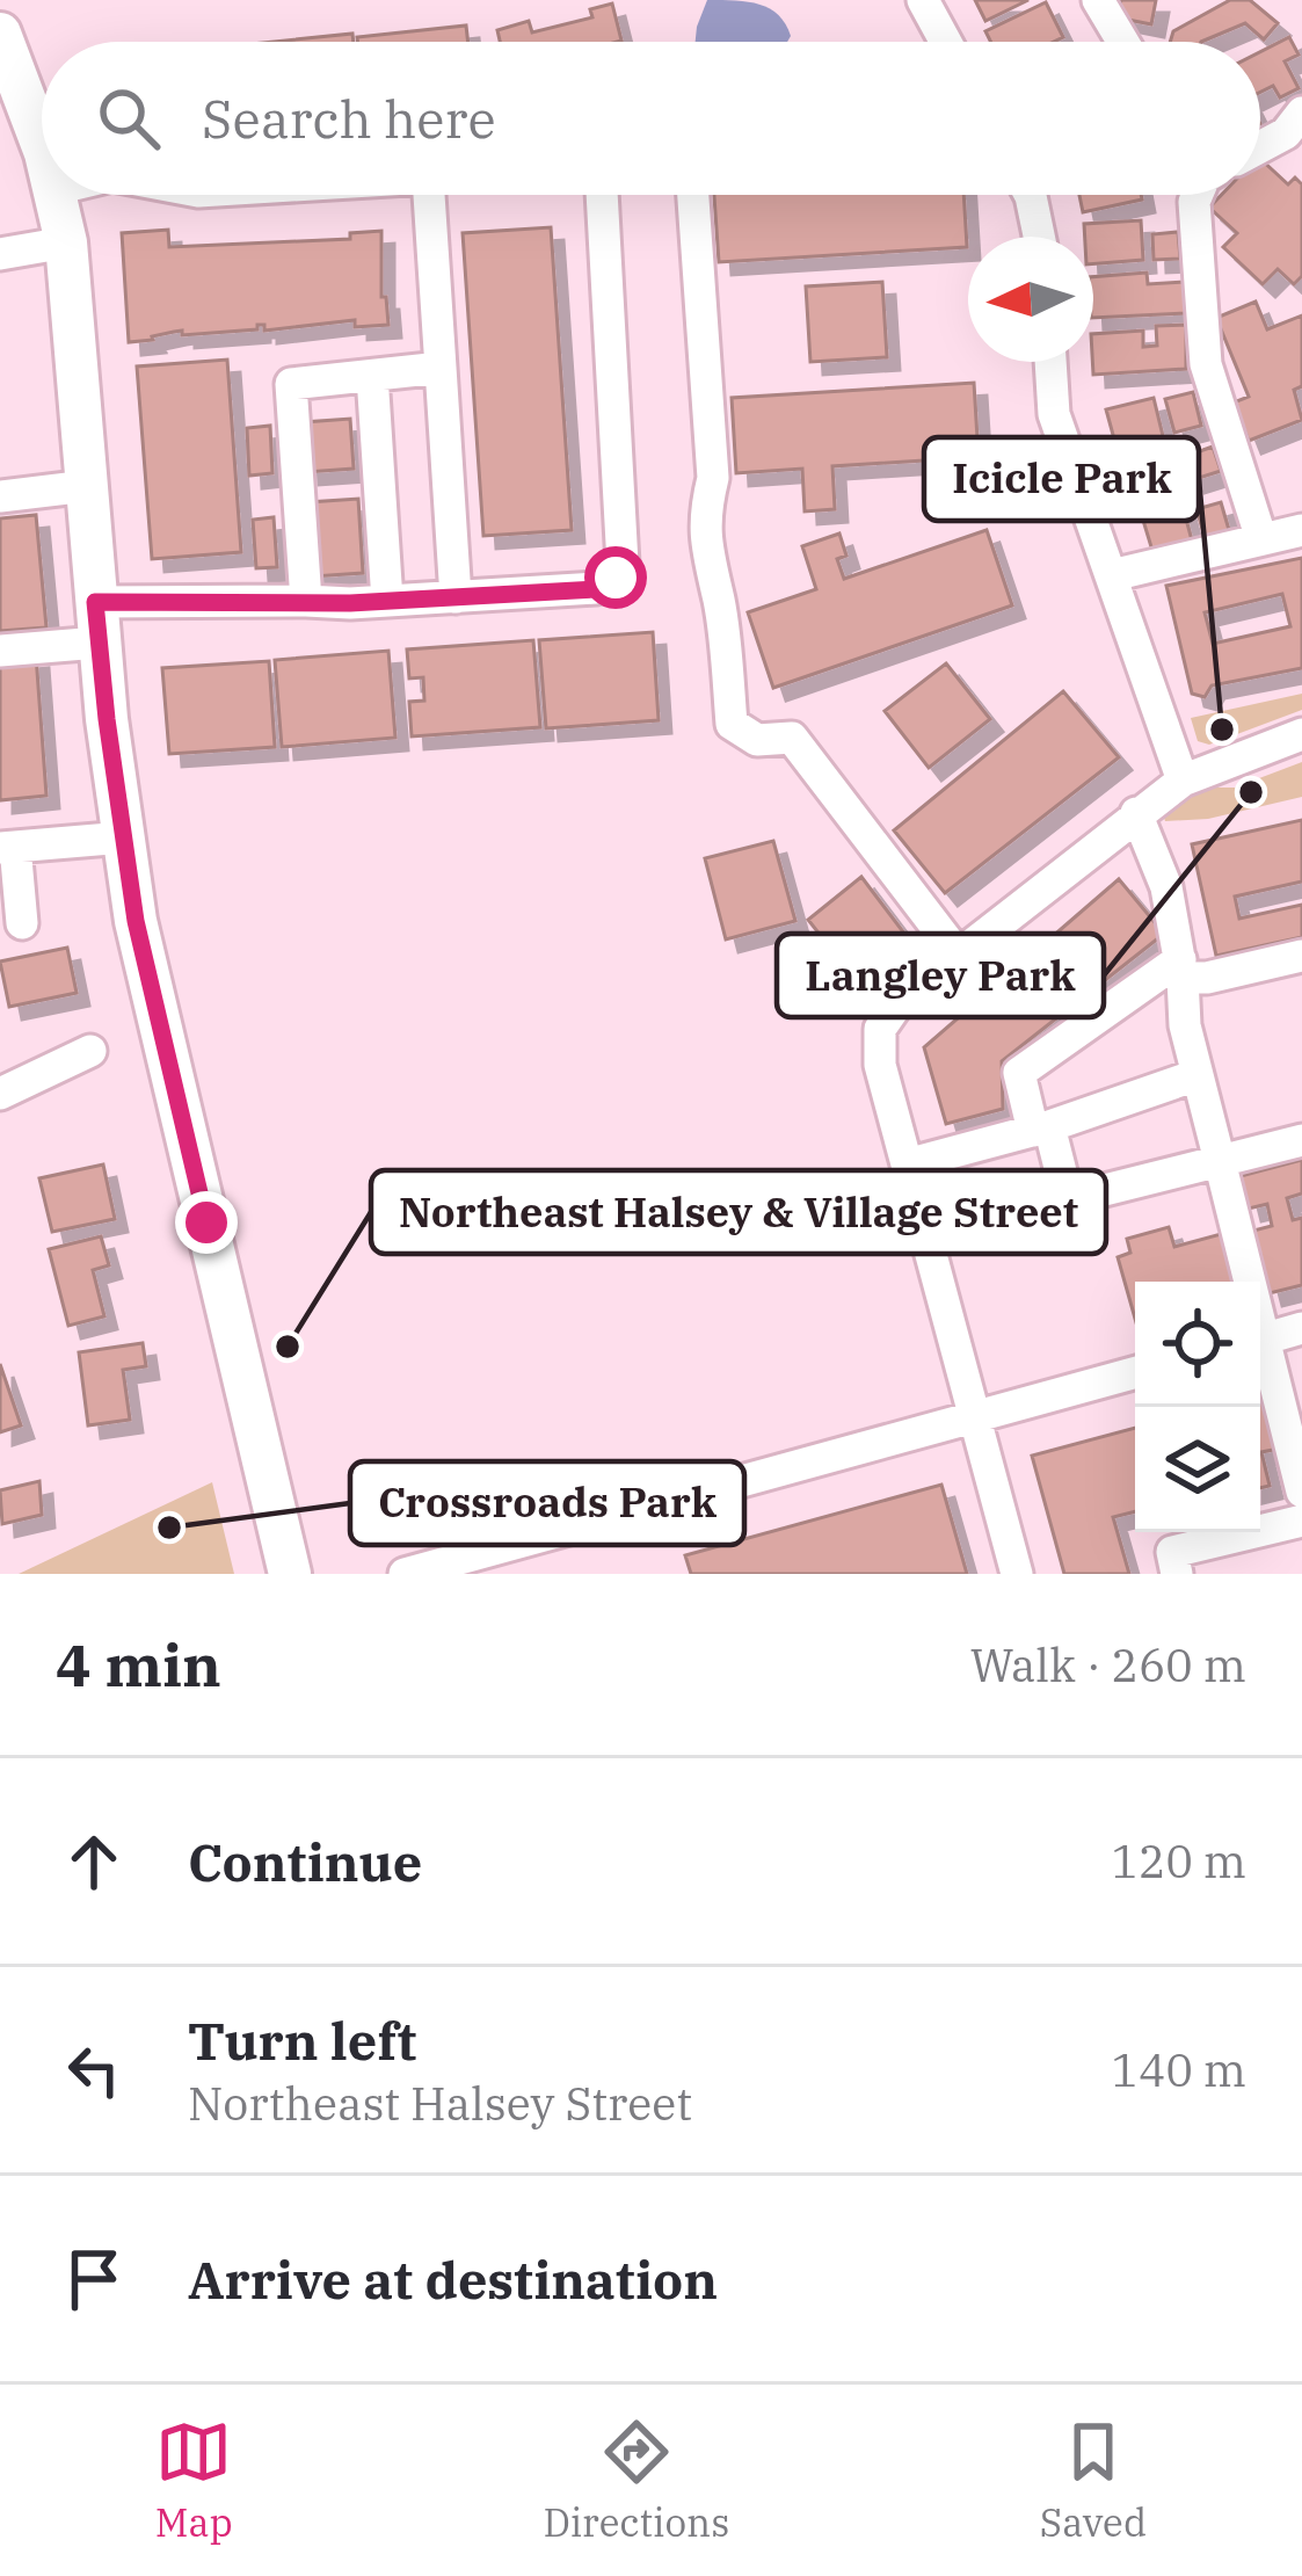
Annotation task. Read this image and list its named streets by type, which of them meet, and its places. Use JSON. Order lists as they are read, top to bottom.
{
  "places": [
    "Icicle Park",
    "Langley Park",
    "Northeast Halsey & Village Street",
    "Crossroads Park"
  ],
  "north": "left",
  "page": {
    "search": "Search here",
    "heading": ["4 min", "Walk · 260 m"],
    "list": [
      ["Continue", "120 m"],
      ["Turn left", "Northeast Halsey Street", "140 m"],
      "Arrive at destination"
    ],
    "nav": ["Map", "Directions", "Saved"]
  }
}
